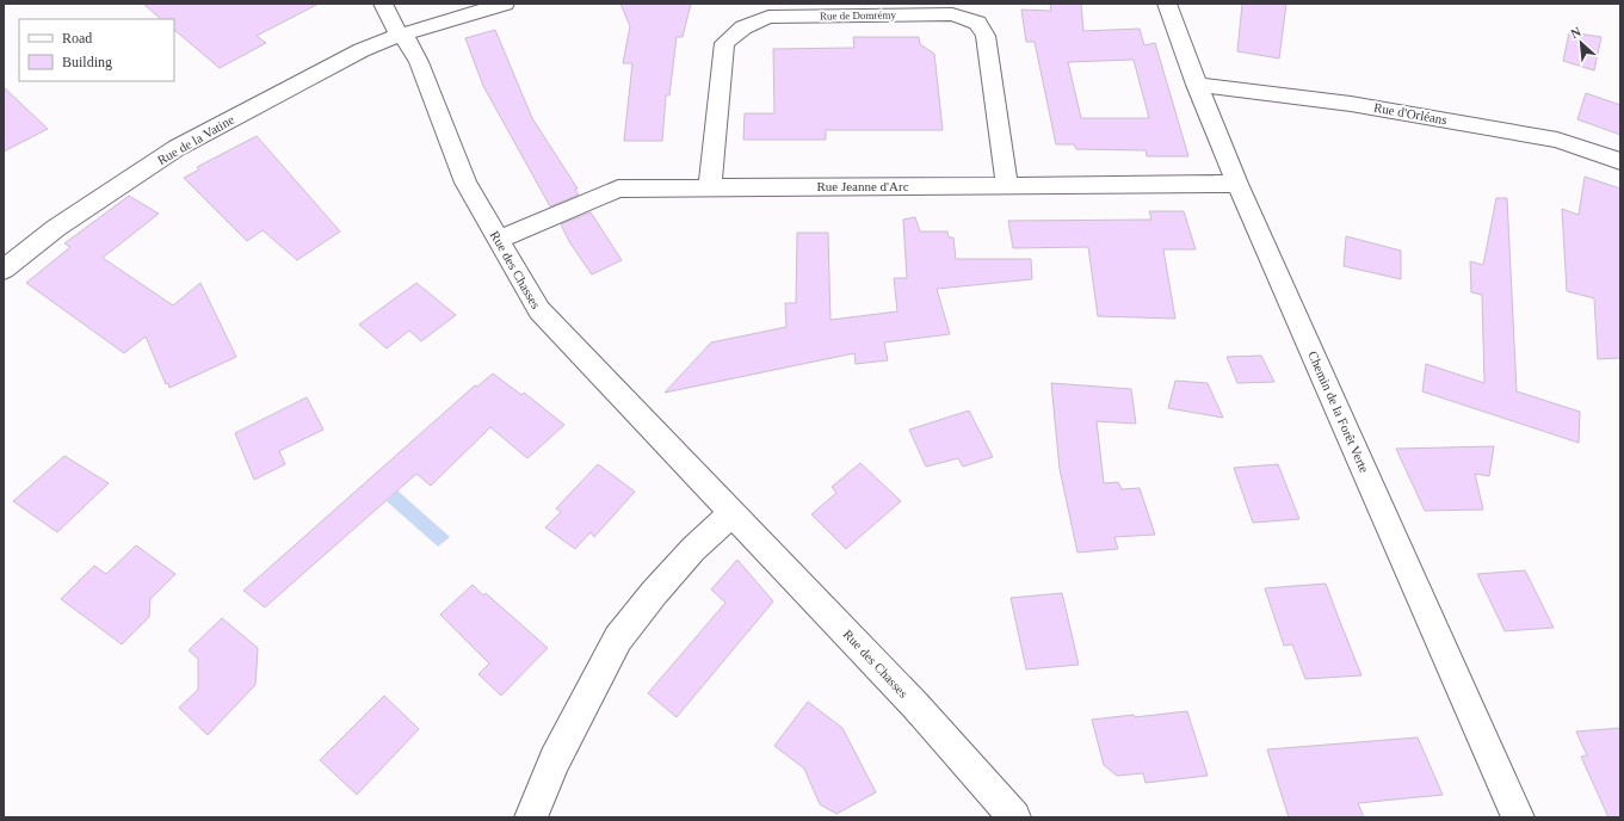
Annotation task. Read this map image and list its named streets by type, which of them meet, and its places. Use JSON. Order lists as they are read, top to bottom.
{
  "streets": {
    "street": [
      "Rue de Domrémy",
      "Rue d'Orléans",
      "Rue de la Vatine",
      "Rue Jeanne d'Arc",
      "Rue des Chasses",
      "Chemin de la Forêt Verte"
    ]
  },
  "crossings": [
    ["Rue de Domrémy", "Rue Jeanne d'Arc"],
    ["Rue d'Orléans", "Chemin de la Forêt Verte"],
    ["Rue de la Vatine", "Rue des Chasses"],
    ["Rue Jeanne d'Arc", "Rue des Chasses"],
    ["Rue Jeanne d'Arc", "Chemin de la Forêt Verte"]
  ],
  "legend": ["Road", "Building"],
  "north": "top left"
}
